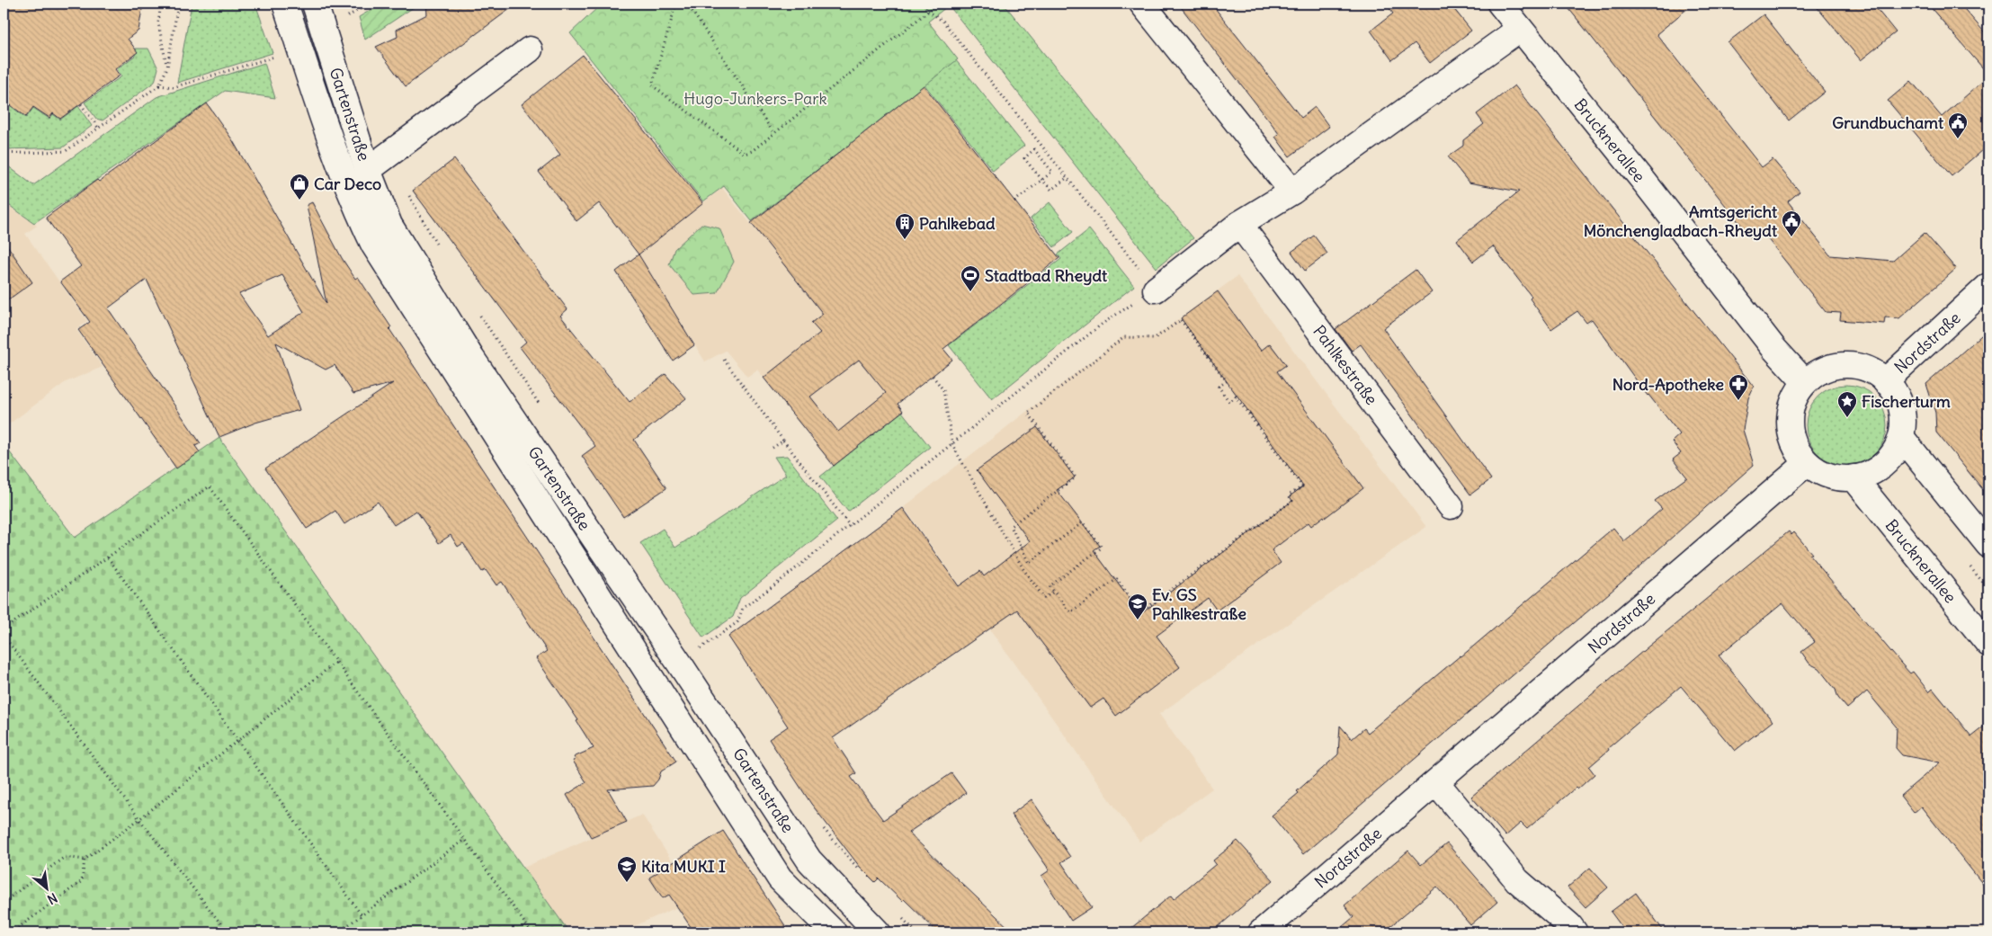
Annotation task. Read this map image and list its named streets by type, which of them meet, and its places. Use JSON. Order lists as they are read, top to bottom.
{
  "streets": {
    "street": [
      "Gartenstraße",
      "Brucknerallee",
      "Nordstraße",
      "Pahlkestraße"
    ]
  },
  "crossings": [
    ["Brucknerallee", "Nordstraße"]
  ],
  "parks": ["Hugo-Junkers-Park"],
  "places": {
    "public building": ["Grundbuchamt", "Amtsgericht Mönchengladbach-Rheydt"],
    "shop": ["Car Deco"],
    "building": ["Pahlkebad"],
    "sports": ["Stadtbad Rheydt"],
    "pharmacy": ["Nord-Apotheke"],
    "place": ["Fischerturm"],
    "school or university": ["Ev. GS Pahlkestraße", "Kita MUKI I"]
  },
  "north": "bottom right"
}
